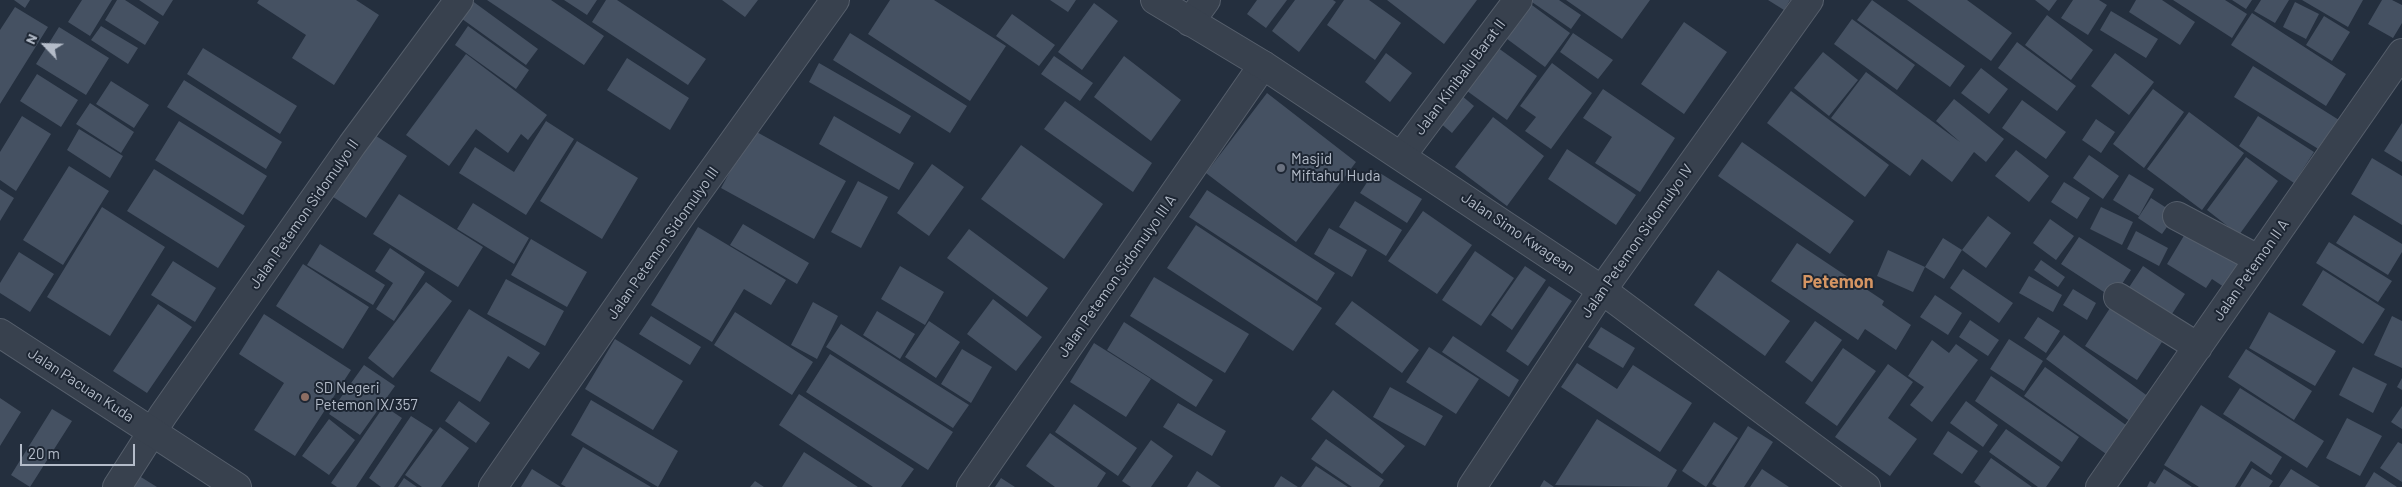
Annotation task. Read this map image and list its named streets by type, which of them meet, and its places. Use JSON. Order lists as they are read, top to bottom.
{
  "streets": {
    "street": [
      "Jalan Kinibalu Barat II",
      "Jalan Petemon Sidomulyo II",
      "Jalan Simo Kwagean",
      "Jalan Petemon Sidomulyo IV",
      "Jalan Petemon Sidomulyo III",
      "Jalan Petemon II A",
      "Jalan Petemon Sidomulyo III A",
      "Jalan Pacuan Kuda"
    ]
  },
  "crossings": [
    ["Jalan Kinibalu Barat II", "Jalan Simo Kwagean"],
    ["Jalan Petemon Sidomulyo II", "Jalan Pacuan Kuda"],
    ["Jalan Simo Kwagean", "Jalan Petemon Sidomulyo IV"],
    ["Jalan Simo Kwagean", "Jalan Petemon Sidomulyo III A"]
  ],
  "districts": ["Petemon"],
  "places": ["Masjid Miftahul Huda", "SD Negeri Petemon IX/357"],
  "scale_bar": "20 m",
  "north": "top left"
}
